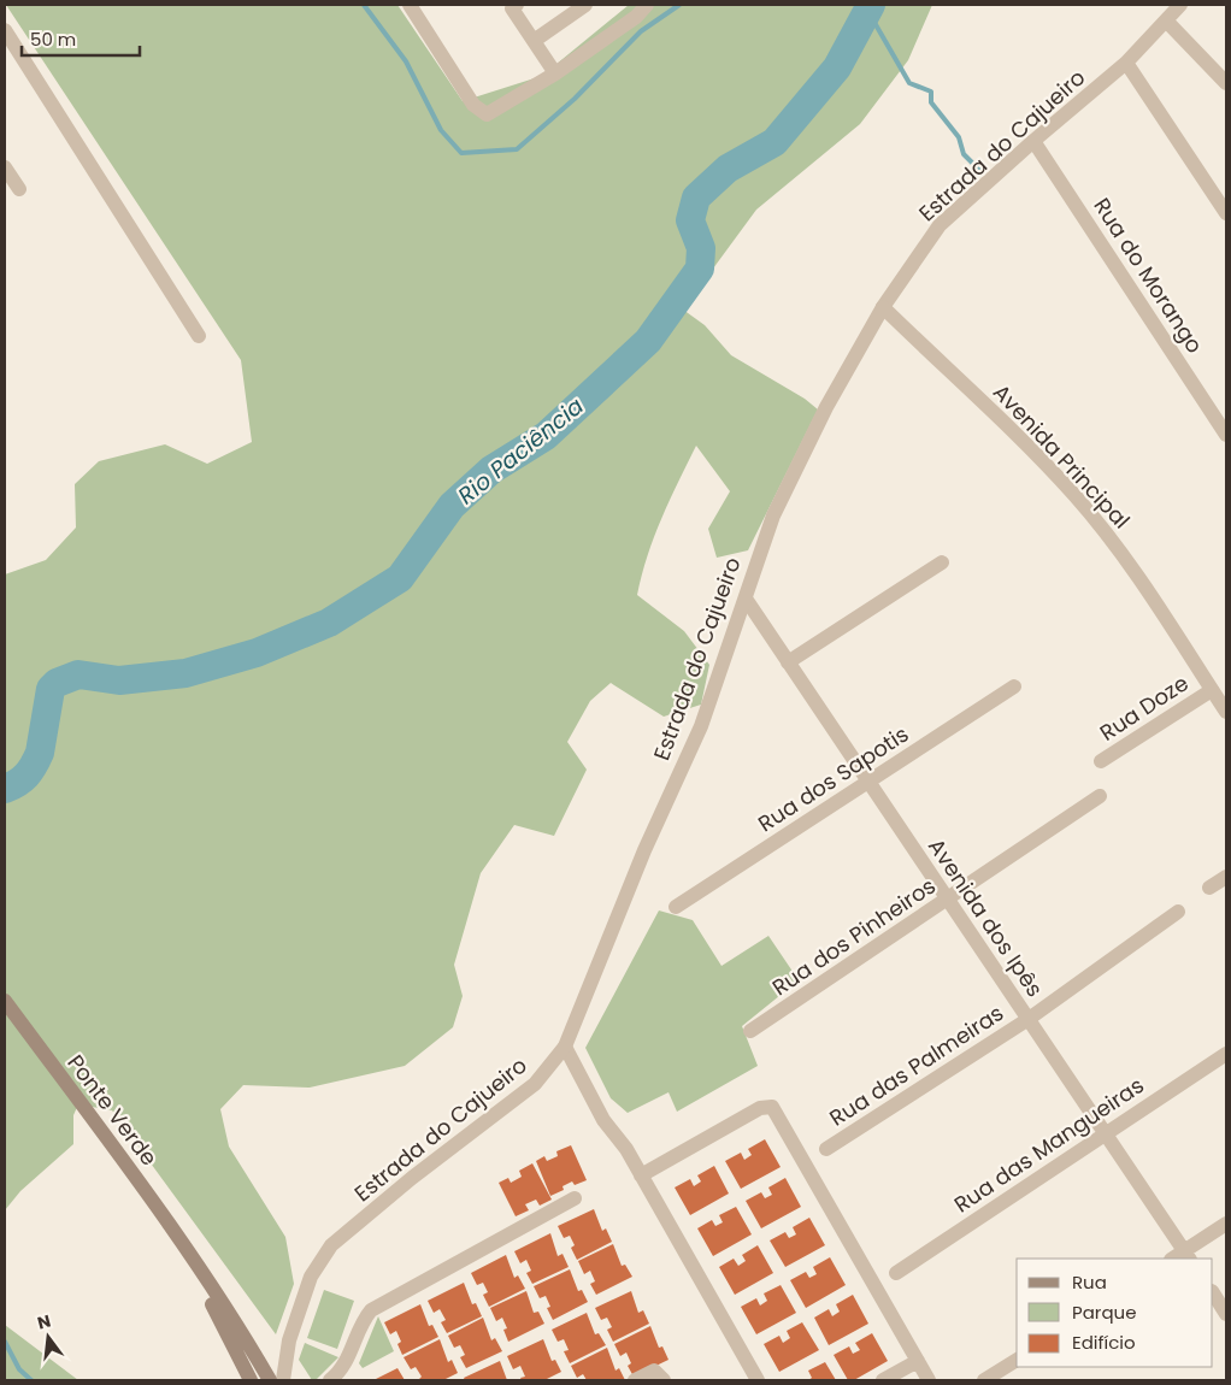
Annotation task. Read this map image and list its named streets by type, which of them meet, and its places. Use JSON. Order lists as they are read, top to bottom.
{
  "streets": {
    "main road": ["Ponte Verde"],
    "street": [
      "Estrada do Cajueiro",
      "Rua do Morango",
      "Avenida Principal",
      "Rua Doze",
      "Rua dos Sapotis",
      "Avenida dos Ipês",
      "Rua dos Pinheiros",
      "Rua das Palmeiras",
      "Rua das Mangueiras"
    ]
  },
  "crossings": [
    ["Estrada do Cajueiro", "Rua do Morango"],
    ["Estrada do Cajueiro", "Avenida Principal"],
    ["Estrada do Cajueiro", "Avenida dos Ipês"],
    ["Avenida Principal", "Rua Doze"],
    ["Rua dos Sapotis", "Avenida dos Ipês"],
    ["Avenida dos Ipês", "Rua dos Pinheiros"],
    ["Avenida dos Ipês", "Rua das Palmeiras"],
    ["Avenida dos Ipês", "Rua das Mangueiras"]
  ],
  "water": ["Rio Paciência"],
  "legend": ["Rua", "Parque", "Edifício"],
  "scale_bar": "50 m",
  "north": "top"
}
